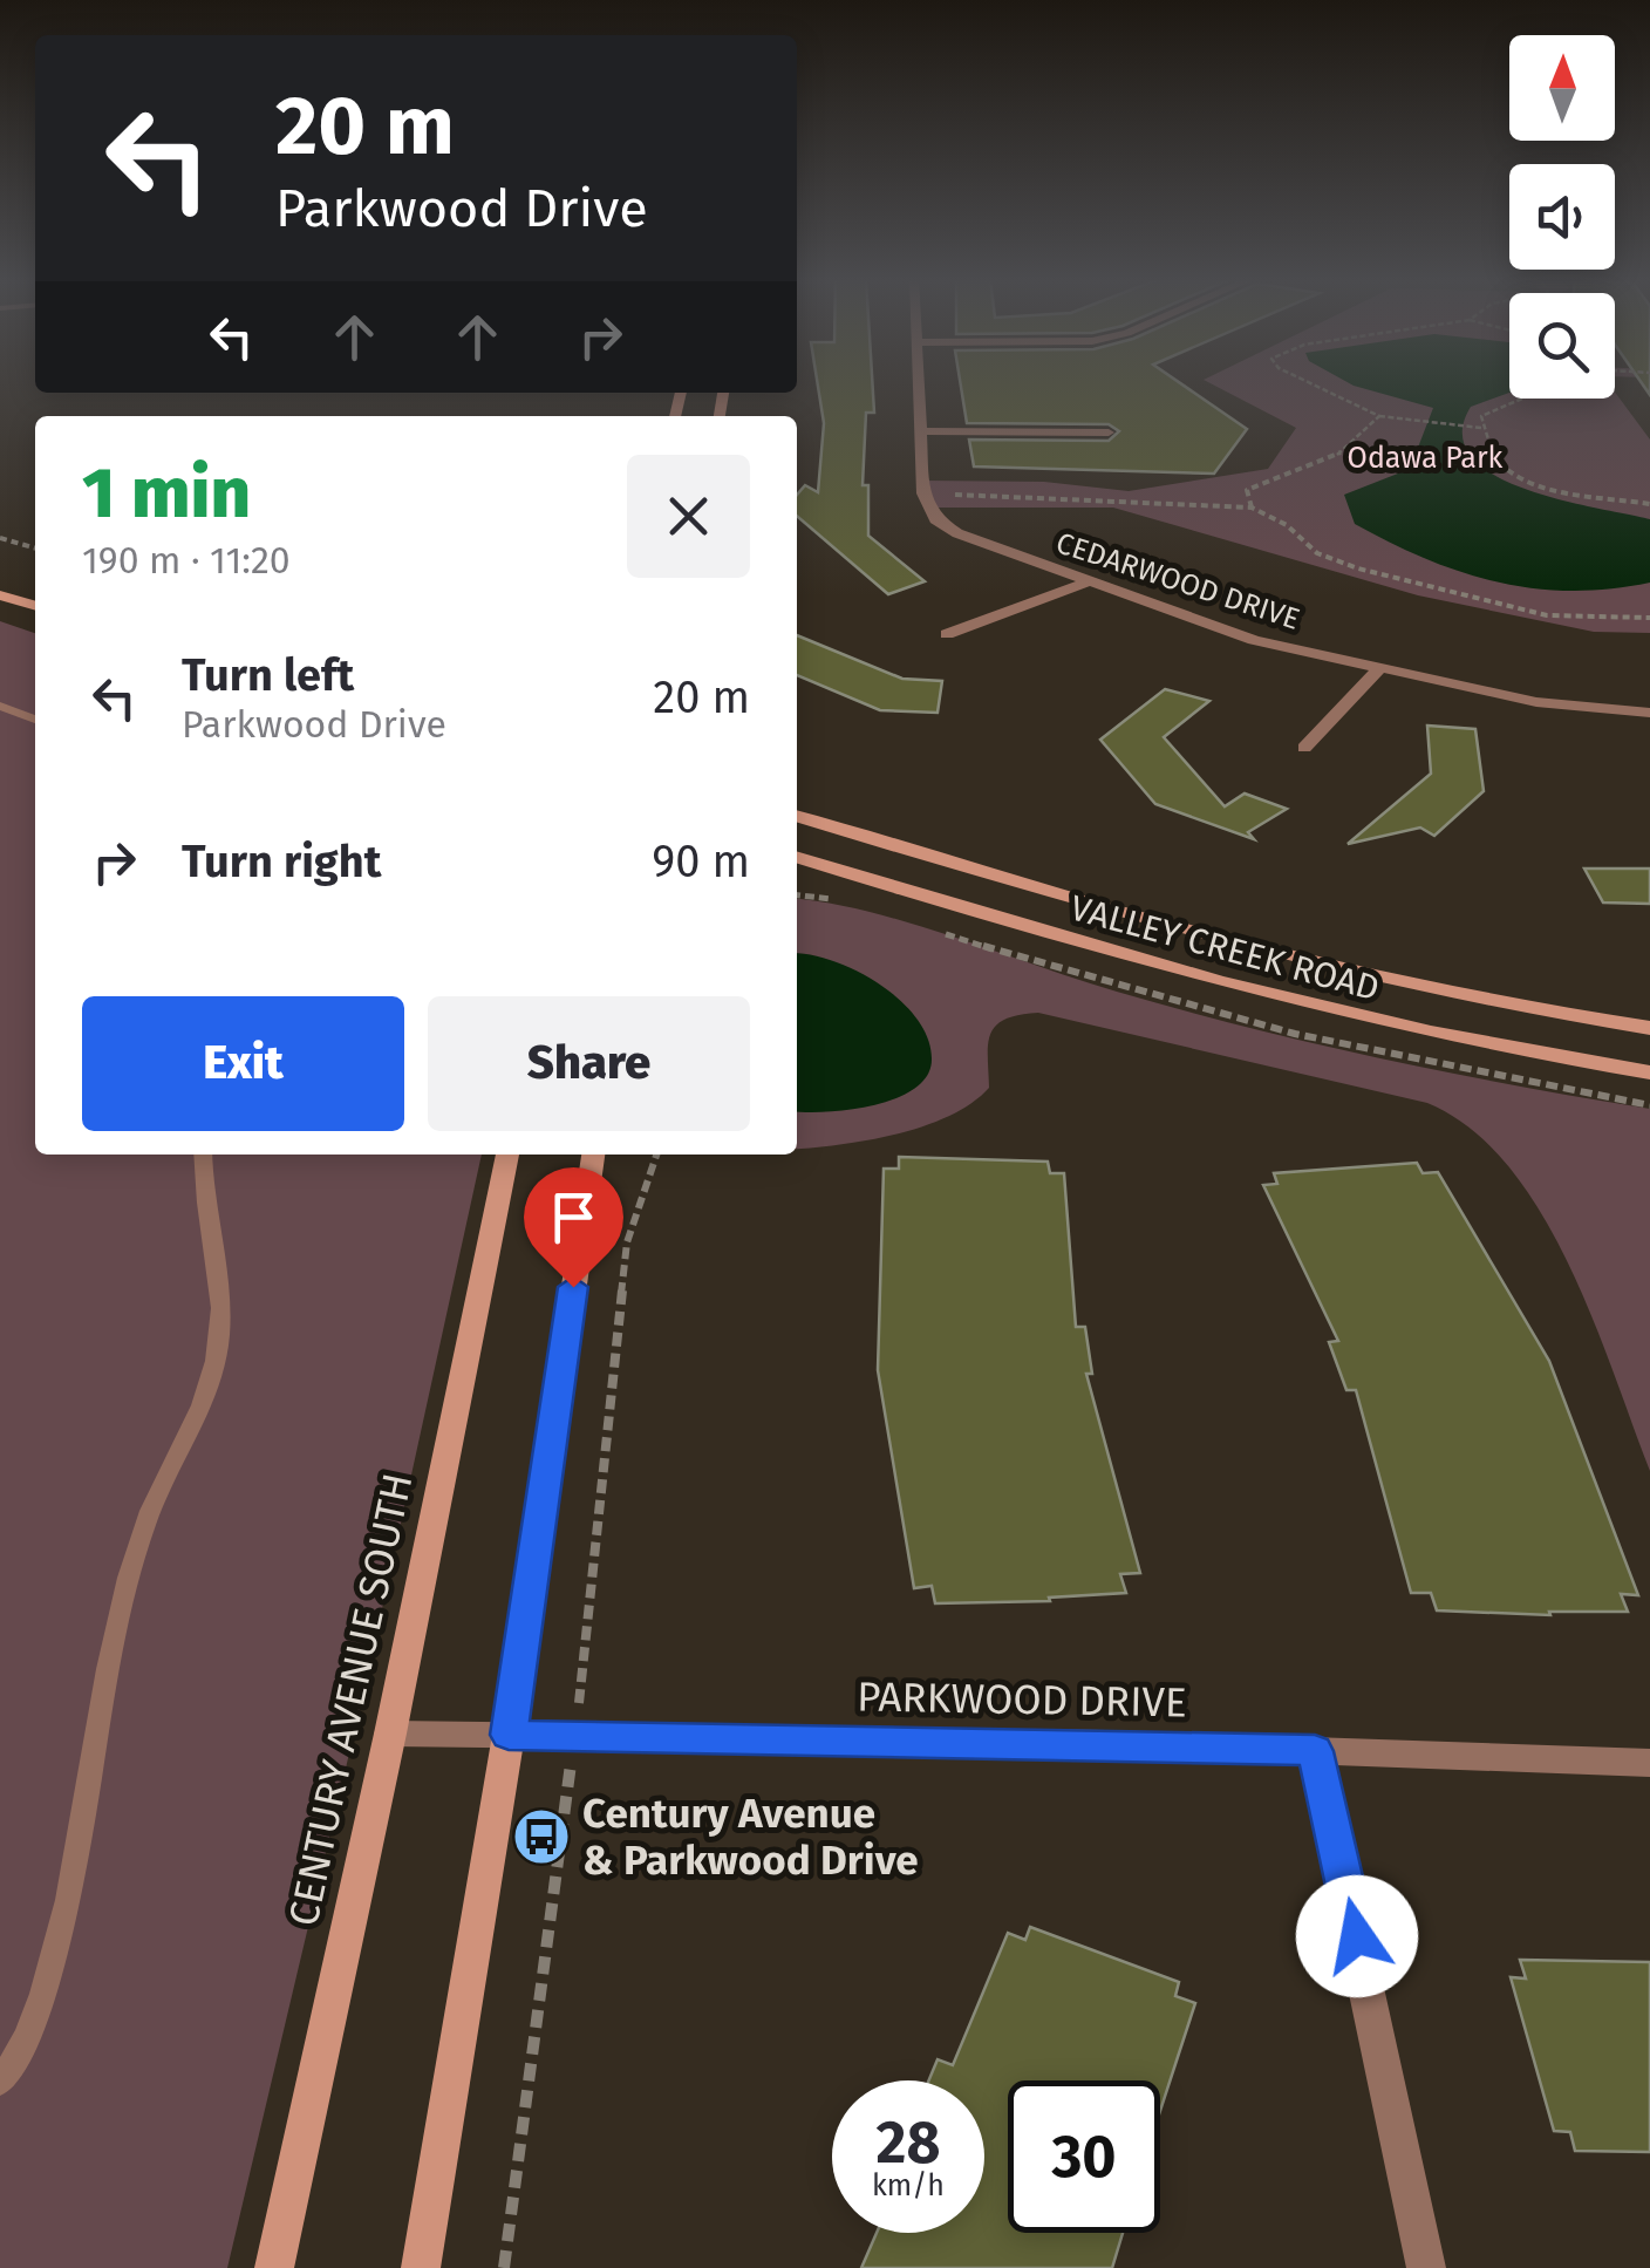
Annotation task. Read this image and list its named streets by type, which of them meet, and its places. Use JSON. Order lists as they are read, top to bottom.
{
  "streets": {
    "main road": ["VALLEY CREEK ROAD", "CENTURY AVENUE SOUTH"],
    "street": ["CEDARWOOD DRIVE", "PARKWOOD DRIVE"]
  },
  "crossings": [
    ["CENTURY AVENUE SOUTH", "PARKWOOD DRIVE"]
  ],
  "parks": ["Odawa Park"],
  "places": {
    "bus stop": ["Century Avenue & Parkwood Drive"]
  },
  "north": "top",
  "page": {
    "turn": ["20 m", "Parkwood Drive"],
    "heading": ["1 min", "190 m · 11:20"],
    "list": [
      {
        "name": "Turn left",
        "note": "Parkwood Drive",
        "value": "20 m"
      },
      {
        "name": "Turn right",
        "value": "90 m"
      }
    ],
    "buttons": ["Exit", "Share"],
    "speed": "28 km/h",
    "limit": "30"
  }
}
